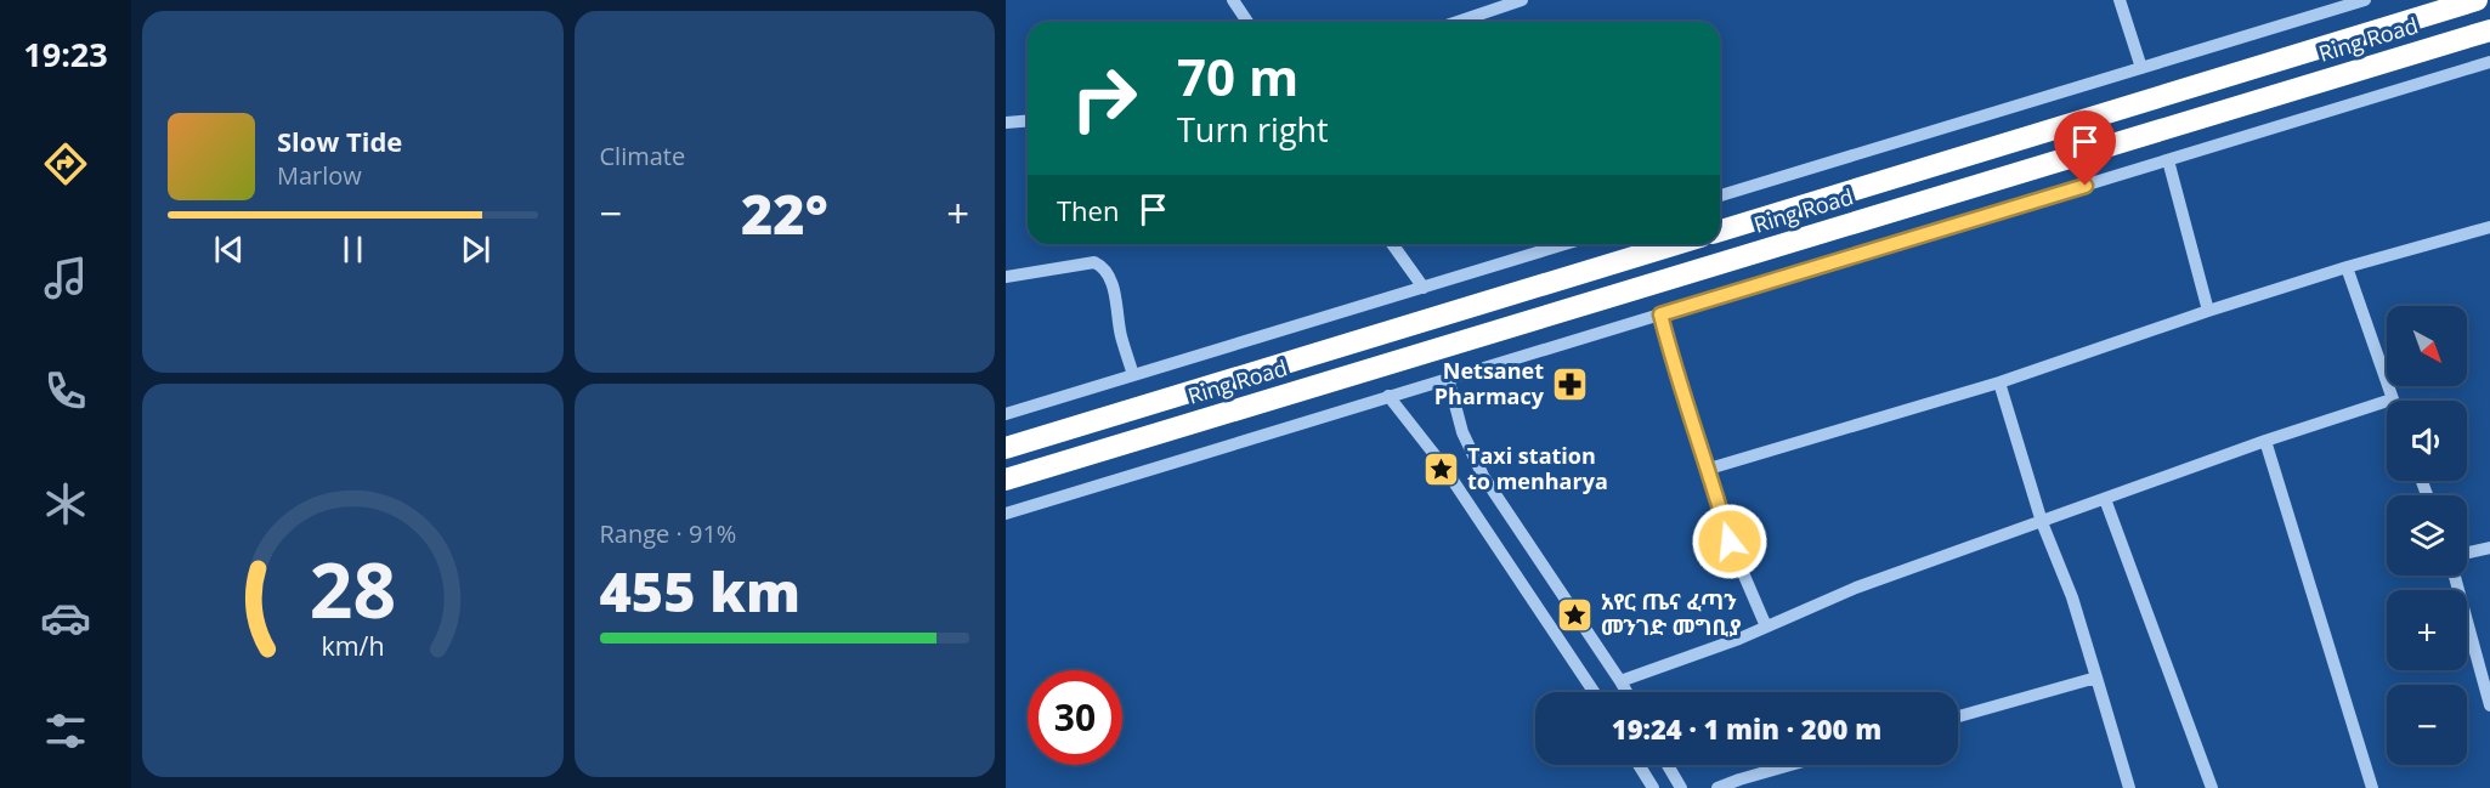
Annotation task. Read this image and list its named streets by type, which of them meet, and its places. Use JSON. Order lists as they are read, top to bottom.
{
  "streets": {
    "highway": ["Ring Road"]
  },
  "places": {
    "pharmacy": ["Netsanet Pharmacy"],
    "place": ["Taxi station to menharya", "አየር ጤና ፈጣን መንገድ መግቢያ"]
  },
  "north": "bottom right",
  "page": {
    "tabs": "19:23",
    "tile": [
      "Climate",
      ["Range · 91%", "455 km"]
    ],
    "turn": ["70 m", "Turn right"],
    "song": ["Slow Tide", "Marlow"],
    "then": "Then",
    "heat": ["−", "22°", "+"],
    "map_buttons": ["+", "−"],
    "limit": "30",
    "trip": "19:24 · 1 min · 200 m",
    "gauge": ["28", "km/h"]
  }
}
